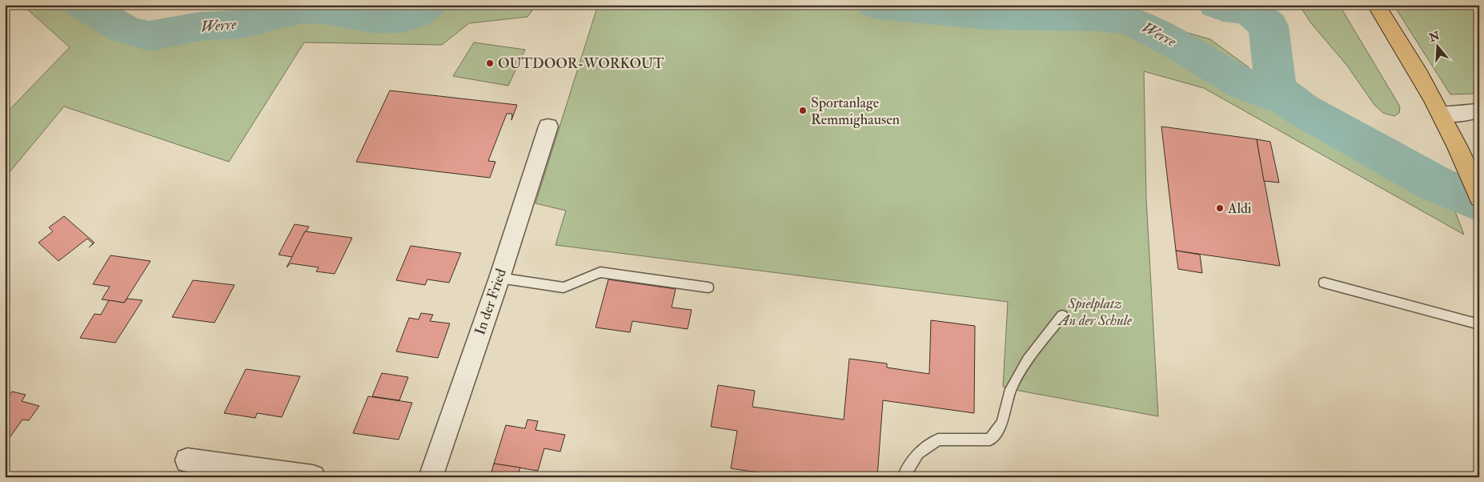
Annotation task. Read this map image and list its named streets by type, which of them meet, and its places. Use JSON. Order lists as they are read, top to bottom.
{
  "streets": {
    "street": ["In der Fried"]
  },
  "water": ["Werre"],
  "parks": ["Spielplatz An der Schule"],
  "places": ["OUTDOOR-WORKOUT", "Sportanlage Remmighausen", "Aldi"],
  "north": "top"
}
